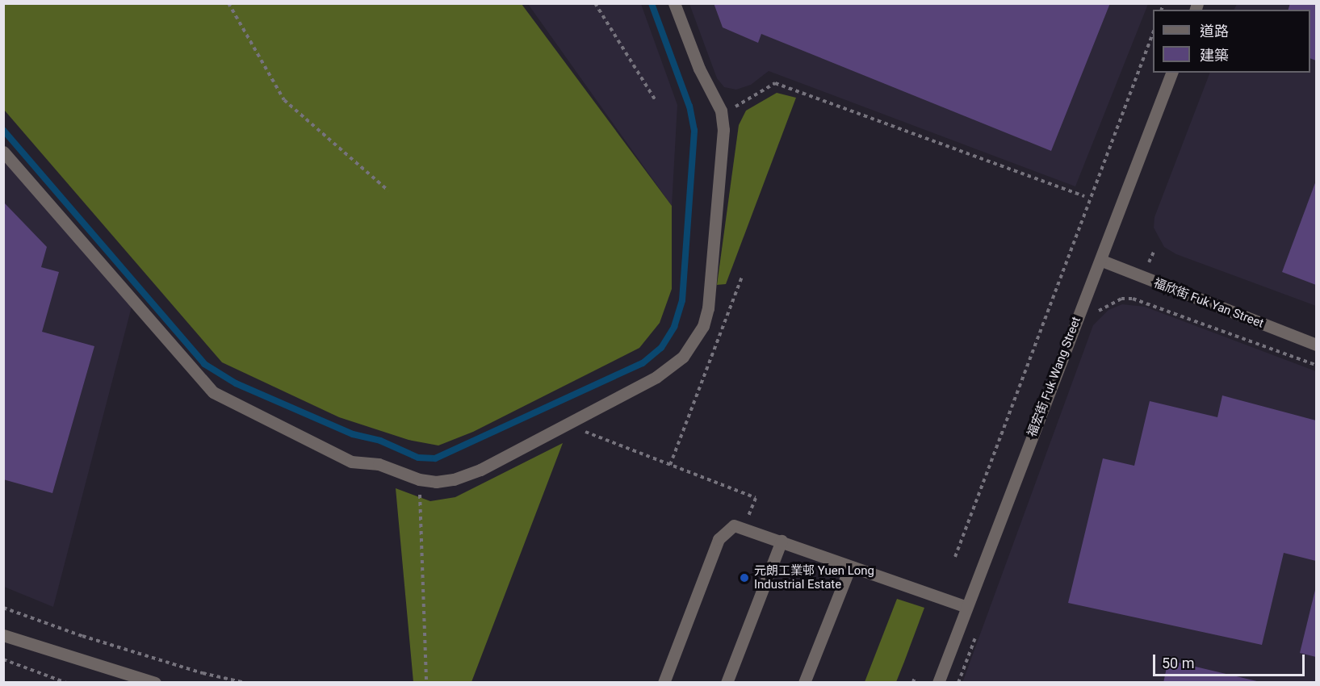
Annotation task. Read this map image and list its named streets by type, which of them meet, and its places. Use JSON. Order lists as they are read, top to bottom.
{
  "streets": {
    "street": ["福欣街 Fuk Yan Street", "福宏街 Fuk Wang Street"]
  },
  "crossings": [
    ["福欣街 Fuk Yan Street", "福宏街 Fuk Wang Street"]
  ],
  "places": ["元朗工業邨 Yuen Long Industrial Estate"],
  "legend": ["道路", "建築"],
  "scale_bar": "50 m"
}
